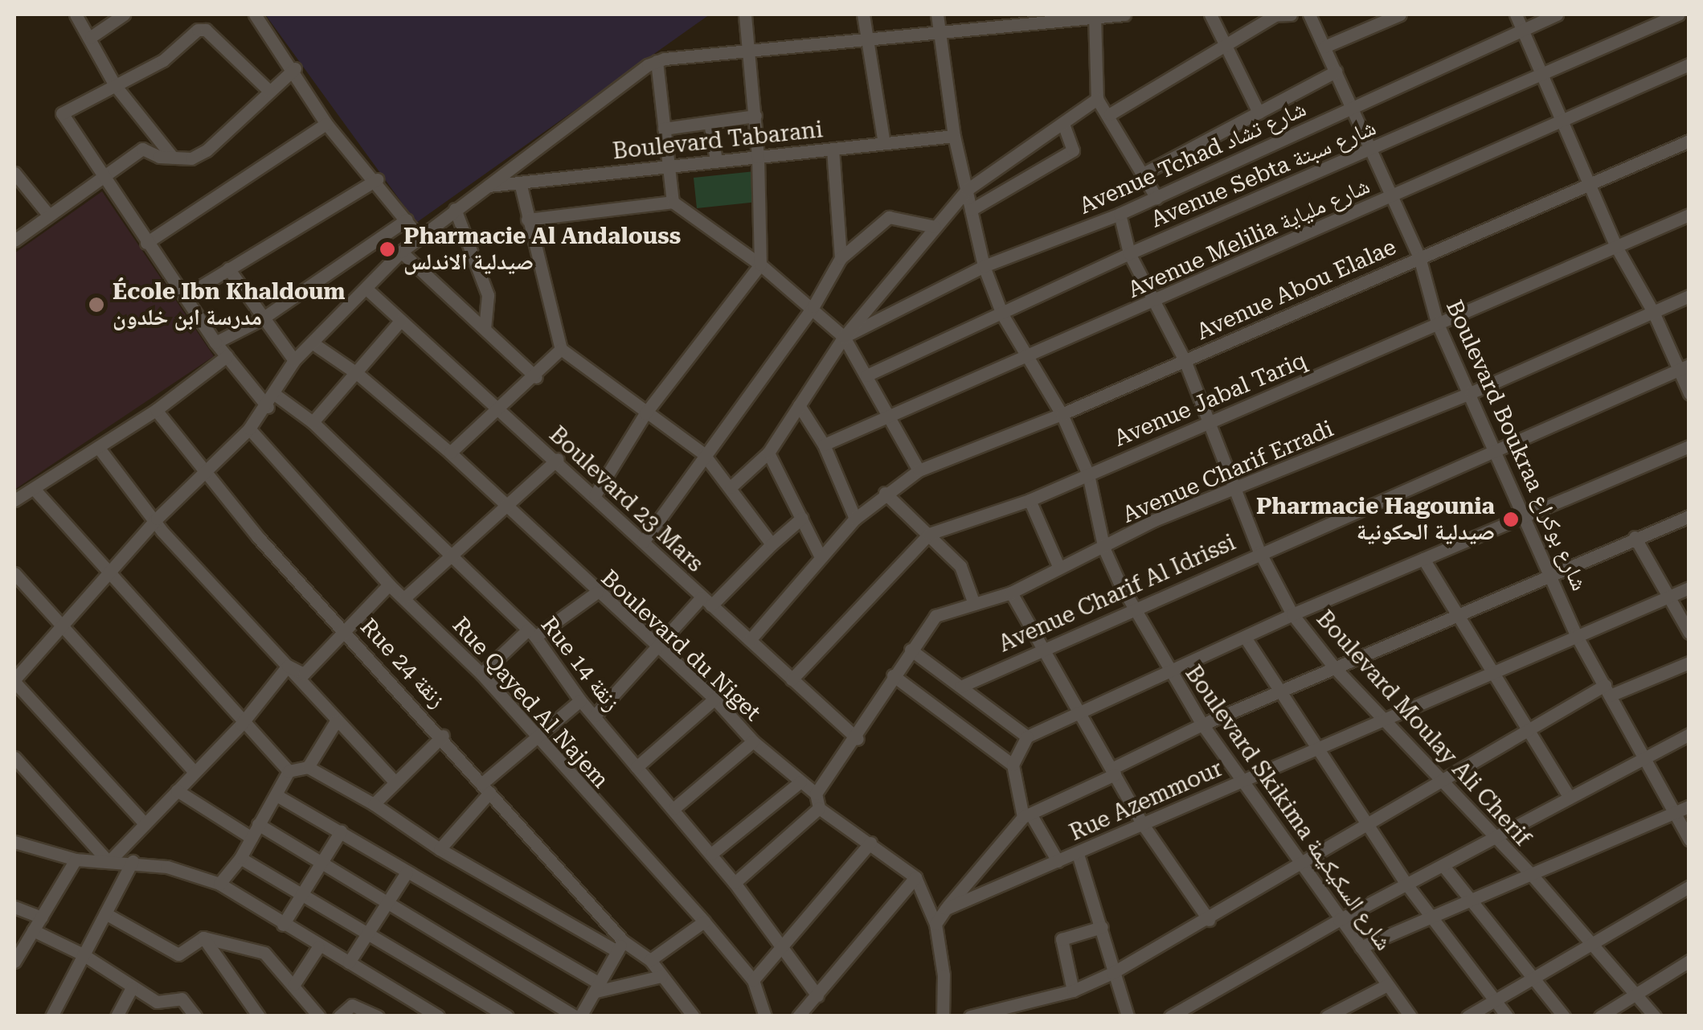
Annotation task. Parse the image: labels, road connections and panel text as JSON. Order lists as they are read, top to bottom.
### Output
{
  "streets": {
    "street": [
      "Boulevard Tabarani",
      "Avenue Tchad شارع تشاد",
      "Avenue Sebta شارع سبتة",
      "Avenue Melilia شارع ملياية",
      "Avenue Abou Elalae",
      "Avenue Jabal Tariq",
      "Boulevard Boukraa شارع بوكراع",
      "Avenue Charif Erradi",
      "Boulevard 23 Mars",
      "Avenue Charif Al Idrissi",
      "Boulevard du Niget",
      "Rue 24 زنقة",
      "Rue 14 زنقة",
      "Rue Qayed Al Najem",
      "Boulevard Moulay Ali Cherif",
      "Rue Azemmour",
      "Boulevard Skikima شارع السكيكيمة"
    ]
  },
  "crossings": [
    ["Boulevard Tabarani", "Boulevard Skikima شارع السكيكيمة"],
    ["Avenue Tchad شارع تشاد", "Boulevard Boukraa شارع بوكراع"],
    ["Avenue Tchad شارع تشاد", "Boulevard Moulay Ali Cherif"],
    ["Avenue Tchad شارع تشاد", "Boulevard Skikima شارع السكيكيمة"],
    ["Avenue Sebta شارع سبتة", "Boulevard Boukraa شارع بوكراع"],
    ["Avenue Sebta شارع سبتة", "Boulevard Moulay Ali Cherif"],
    ["Avenue Sebta شارع سبتة", "Boulevard Skikima شارع السكيكيمة"],
    ["Avenue Melilia شارع ملياية", "Boulevard Boukraa شارع بوكراع"],
    ["Avenue Melilia شارع ملياية", "Boulevard Moulay Ali Cherif"],
    ["Avenue Melilia شارع ملياية", "Boulevard Skikima شارع السكيكيمة"],
    ["Avenue Abou Elalae", "Boulevard Boukraa شارع بوكراع"],
    ["Avenue Abou Elalae", "Boulevard 23 Mars"],
    ["Avenue Abou Elalae", "Boulevard Moulay Ali Cherif"],
    ["Avenue Abou Elalae", "Boulevard Skikima شارع السكيكيمة"],
    ["Avenue Jabal Tariq", "Boulevard Boukraa شارع بوكراع"],
    ["Avenue Jabal Tariq", "Boulevard 23 Mars"],
    ["Avenue Jabal Tariq", "Boulevard Moulay Ali Cherif"],
    ["Avenue Jabal Tariq", "Boulevard Skikima شارع السكيكيمة"],
    ["Boulevard Boukraa شارع بوكراع", "Avenue Charif Erradi"],
    ["Boulevard Boukraa شارع بوكراع", "Avenue Charif Al Idrissi"],
    ["Boulevard Boukraa شارع بوكراع", "Rue Azemmour"],
    ["Avenue Charif Erradi", "Boulevard 23 Mars"],
    ["Avenue Charif Erradi", "Boulevard du Niget"],
    ["Avenue Charif Erradi", "Boulevard Moulay Ali Cherif"],
    ["Avenue Charif Erradi", "Boulevard Skikima شارع السكيكيمة"],
    ["Avenue Charif Al Idrissi", "Boulevard Moulay Ali Cherif"],
    ["Avenue Charif Al Idrissi", "Boulevard Skikima شارع السكيكيمة"],
    ["Boulevard Moulay Ali Cherif", "Rue Azemmour"],
    ["Rue Azemmour", "Boulevard Skikima شارع السكيكيمة"]
  ],
  "places": ["Pharmacie Al Andalouss صيدلية الاندلس", "École Ibn Khaldoum مدرسة ابن خلدون", "Pharmacie Hagounia صيدلية الحكونية"]
}
